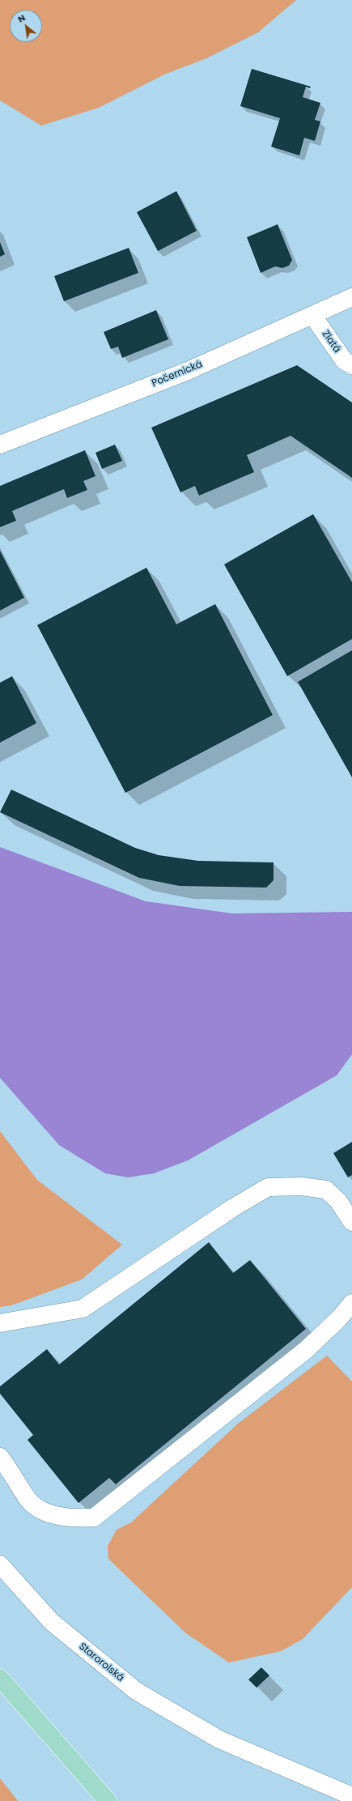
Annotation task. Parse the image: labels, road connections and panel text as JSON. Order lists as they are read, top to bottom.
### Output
{
  "streets": {
    "street": ["Zlatá", "Počernická", "Starorolská"]
  },
  "crossings": [
    ["Zlatá", "Počernická"]
  ],
  "north": "top left"
}
